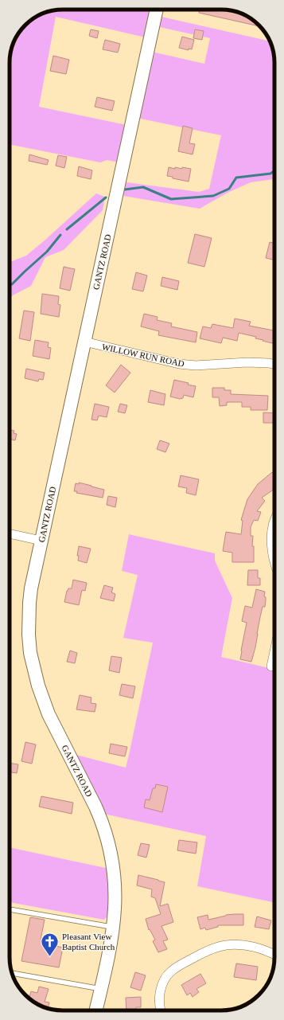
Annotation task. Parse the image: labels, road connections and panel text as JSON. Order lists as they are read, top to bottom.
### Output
{
  "streets": {
    "main road": ["GANTZ ROAD"],
    "street": ["WILLOW RUN ROAD"]
  },
  "crossings": [
    ["GANTZ ROAD", "WILLOW RUN ROAD"]
  ],
  "places": {
    "church": ["Pleasant View Baptist Church"]
  }
}
